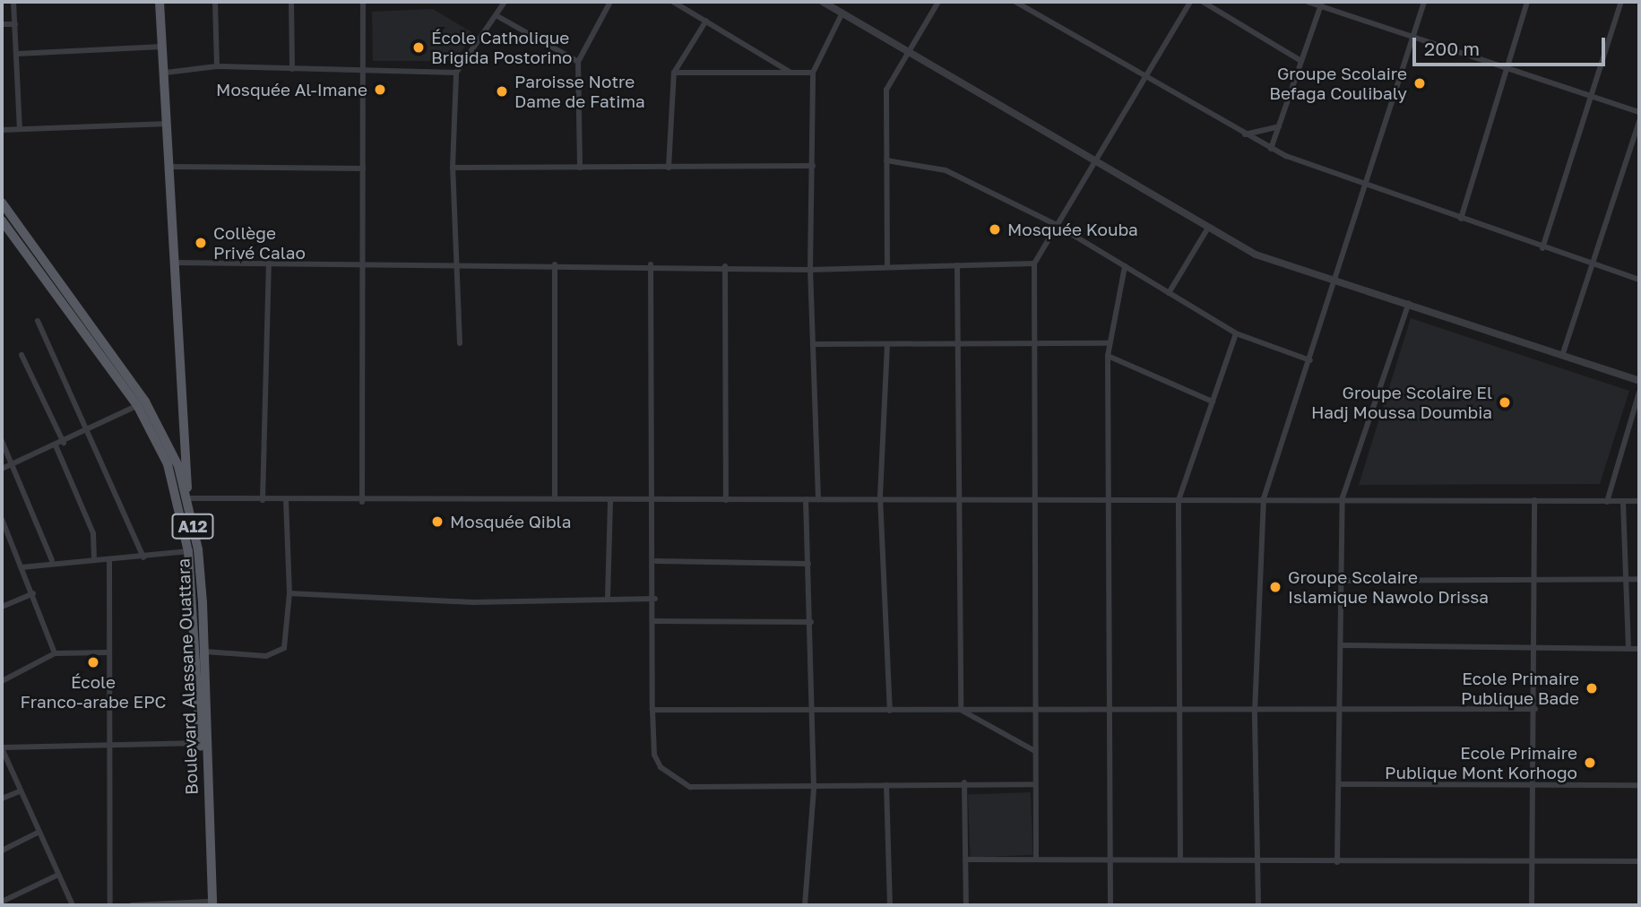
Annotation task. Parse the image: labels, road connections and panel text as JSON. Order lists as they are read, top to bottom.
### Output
{
  "streets": {
    "main road": ["A12", "Boulevard Alassane Ouattara"]
  },
  "crossings": [
    ["A12", "Boulevard Alassane Ouattara"]
  ],
  "places": [
    "École Catholique Brigida Postorino",
    "Groupe Scolaire Befaga Coulibaly",
    "Mosquée Al-Imane",
    "Paroisse Notre Dame de Fatima",
    "Mosquée Kouba",
    "Collège Privé Calao",
    "Groupe Scolaire El Hadj Moussa Doumbia",
    "Mosquée Qibla",
    "Groupe Scolaire Islamique Nawolo Drissa",
    "École Franco-arabe EPC",
    "Ecole Primaire Publique Bade",
    "Ecole Primaire Publique Mont Korhogo"
  ],
  "scale_bar": "200 m"
}
